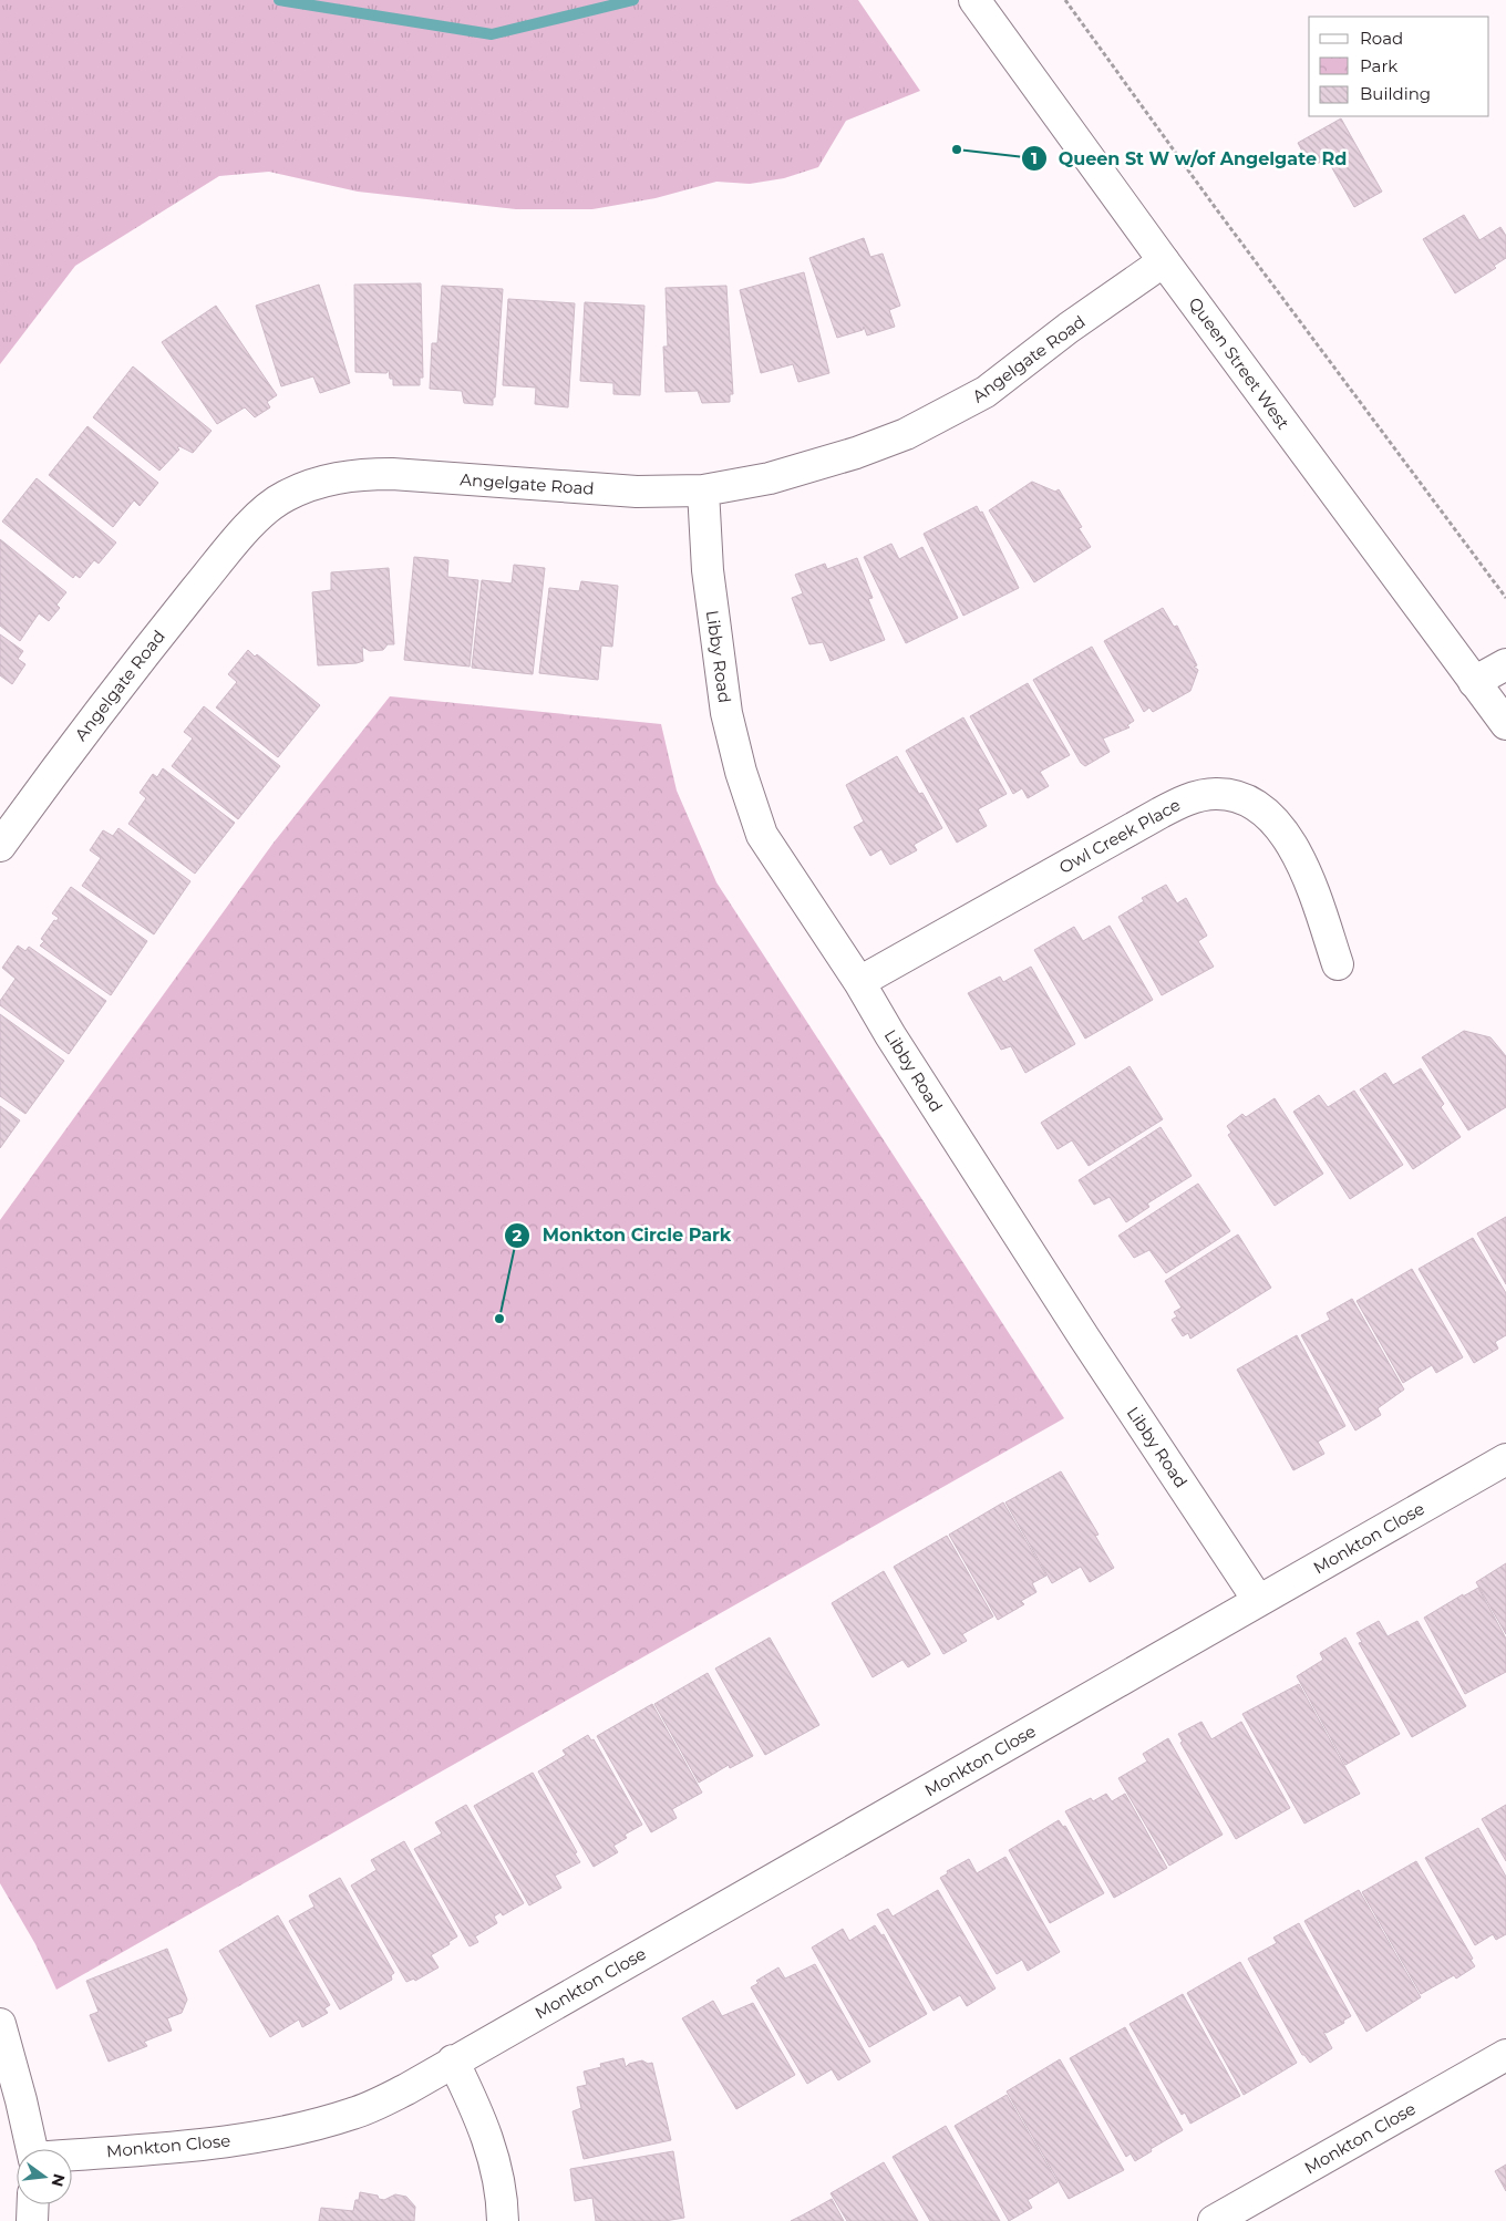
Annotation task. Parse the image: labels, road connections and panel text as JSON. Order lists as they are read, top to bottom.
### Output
{
  "streets": {
    "street": [
      "Angelgate Road",
      "Queen Street West",
      "Libby Road",
      "Owl Creek Place",
      "Monkton Close"
    ]
  },
  "crossings": [
    ["Angelgate Road", "Queen Street West"],
    ["Angelgate Road", "Libby Road"],
    ["Libby Road", "Owl Creek Place"],
    ["Libby Road", "Monkton Close"]
  ],
  "places": ["Queen St W w/of Angelgate Rd", "Monkton Circle Park"],
  "legend": ["Road", "Park", "Building"],
  "north": "right"
}
